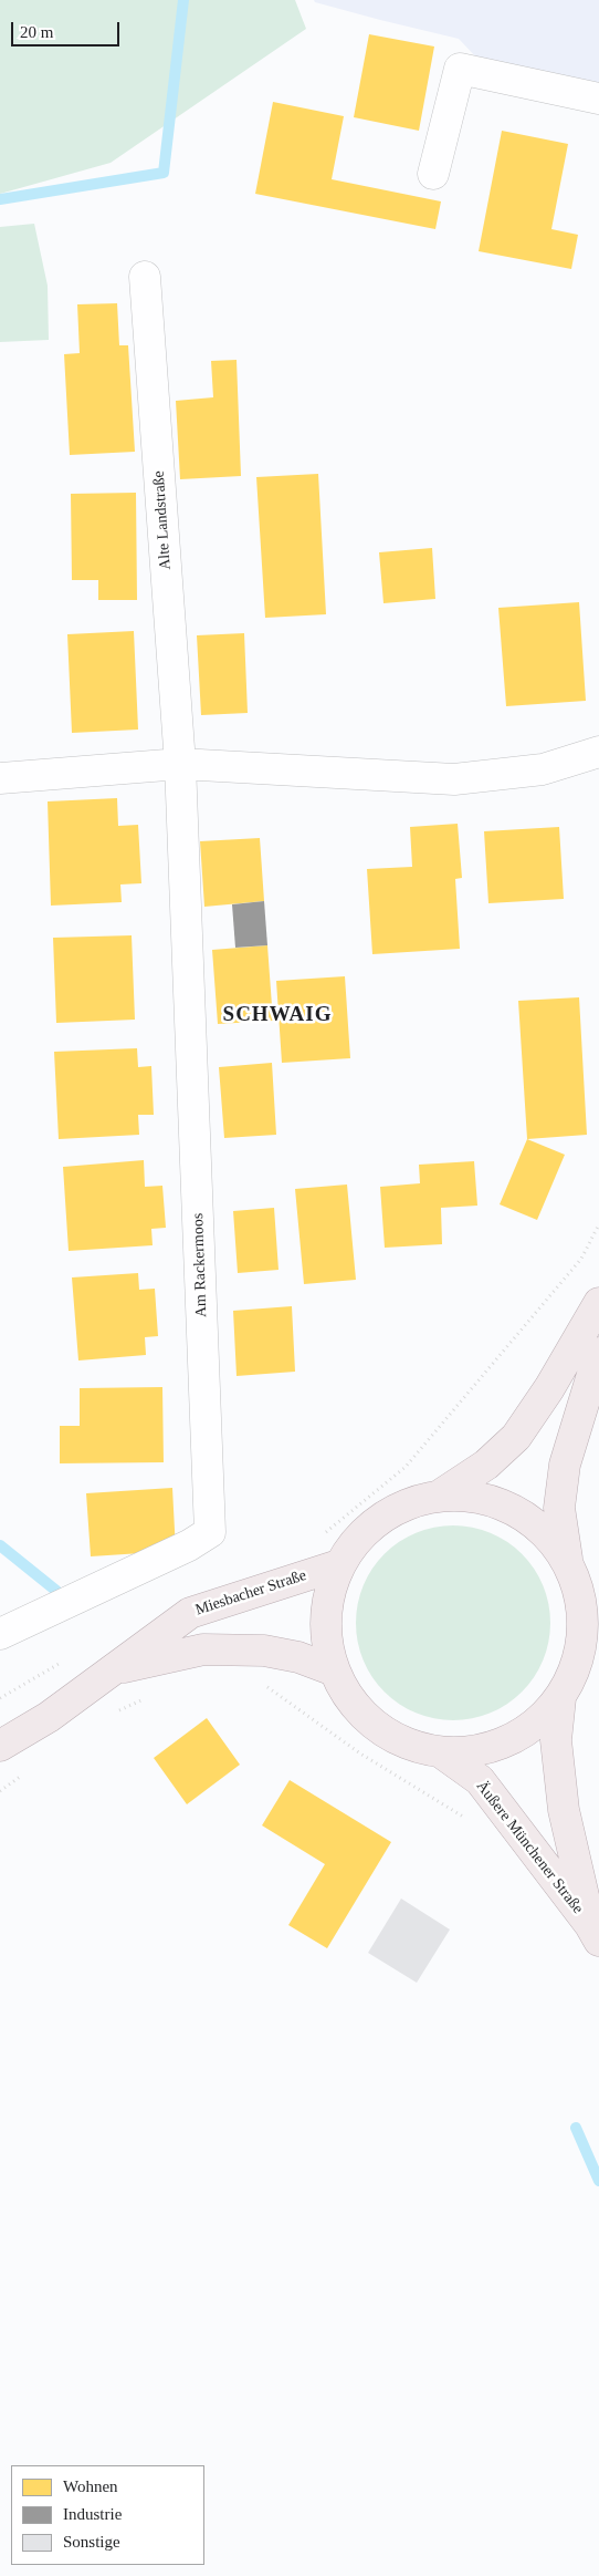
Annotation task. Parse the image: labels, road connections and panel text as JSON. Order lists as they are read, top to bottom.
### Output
{
  "streets": {
    "main road": ["Miesbacher Straße", "Äußere Münchener Straße"],
    "street": ["Alte Landstraße", "Am Rackermoos"]
  },
  "crossings": [
    ["Alte Landstraße", "Am Rackermoos"]
  ],
  "districts": ["SCHWAIG"],
  "legend": ["Wohnen", "Industrie", "Sonstige"],
  "scale_bar": "20 m"
}
